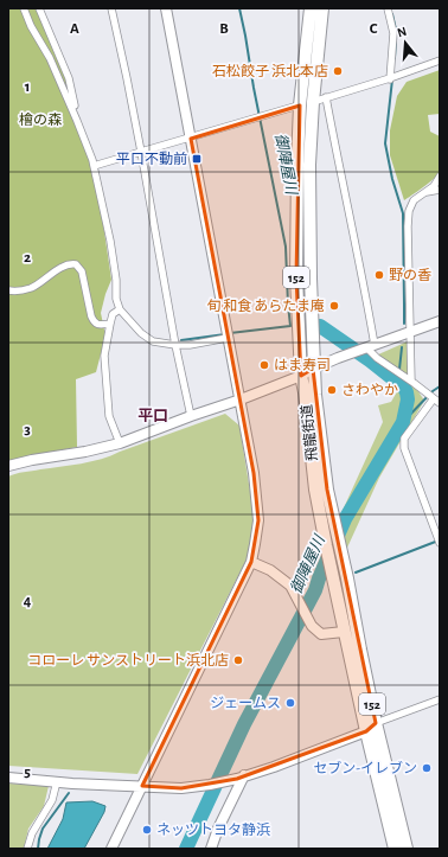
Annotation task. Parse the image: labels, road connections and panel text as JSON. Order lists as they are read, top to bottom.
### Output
{
  "streets": {
    "highway": ["152", "飛龍街道"]
  },
  "districts": ["平口"],
  "water": ["御陣屋川"],
  "parks": ["檜の森"],
  "places": {
    "other": [
      "石松餃子 浜北本店",
      "野の香",
      "旬 和食 あらたま庵",
      "はま寿司",
      "さわやか",
      "コローレ サンストリート浜北店",
      "ジェームス",
      "セブン-イレブン",
      "ネッツトヨタ静浜"
    ],
    "transit": ["平口不動前"]
  },
  "north": "top",
  "grid": {
    "columns": ["A", "B", "C"],
    "rows": [
      "1",
      "2",
      "3",
      "4",
      "5"
    ]
  }
}
